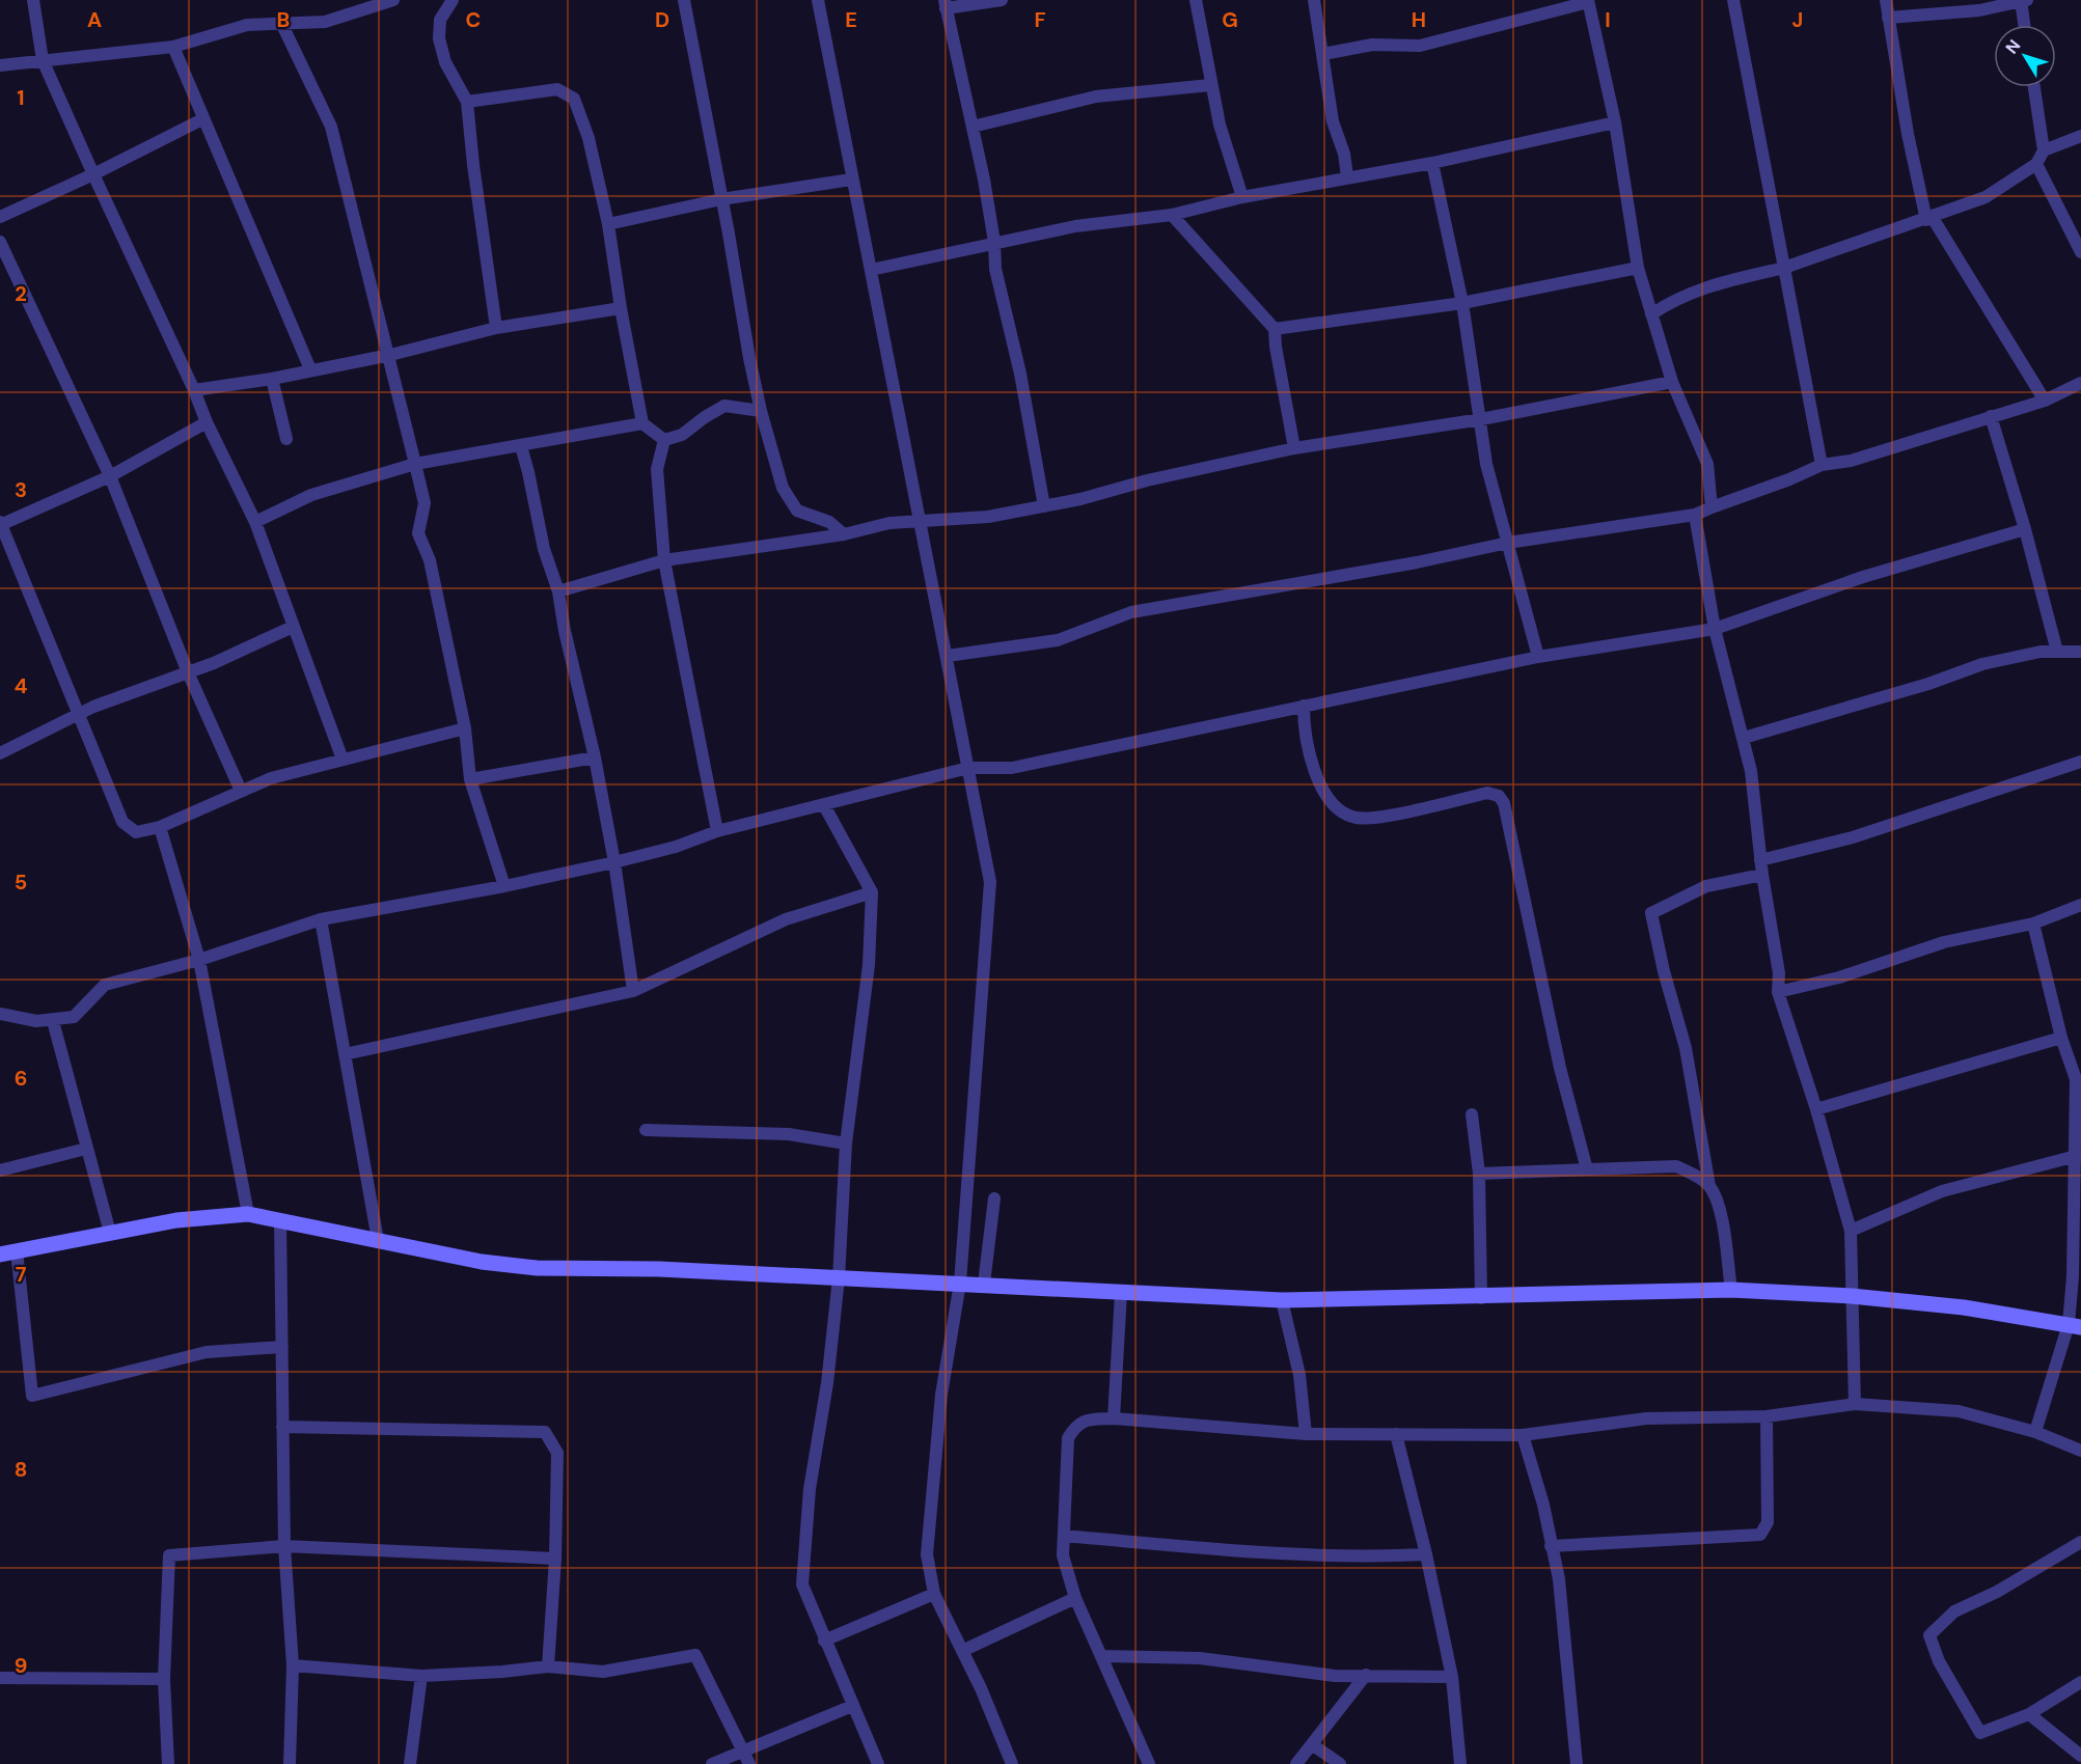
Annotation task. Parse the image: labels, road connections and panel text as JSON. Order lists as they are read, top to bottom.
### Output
{
  "north": "top left",
  "grid": {
    "columns": [
      "A",
      "B",
      "C",
      "D",
      "E",
      "F",
      "G",
      "H",
      "I",
      "J"
    ],
    "rows": [
      "1",
      "2",
      "3",
      "4",
      "5",
      "6",
      "7",
      "8",
      "9"
    ]
  }
}
